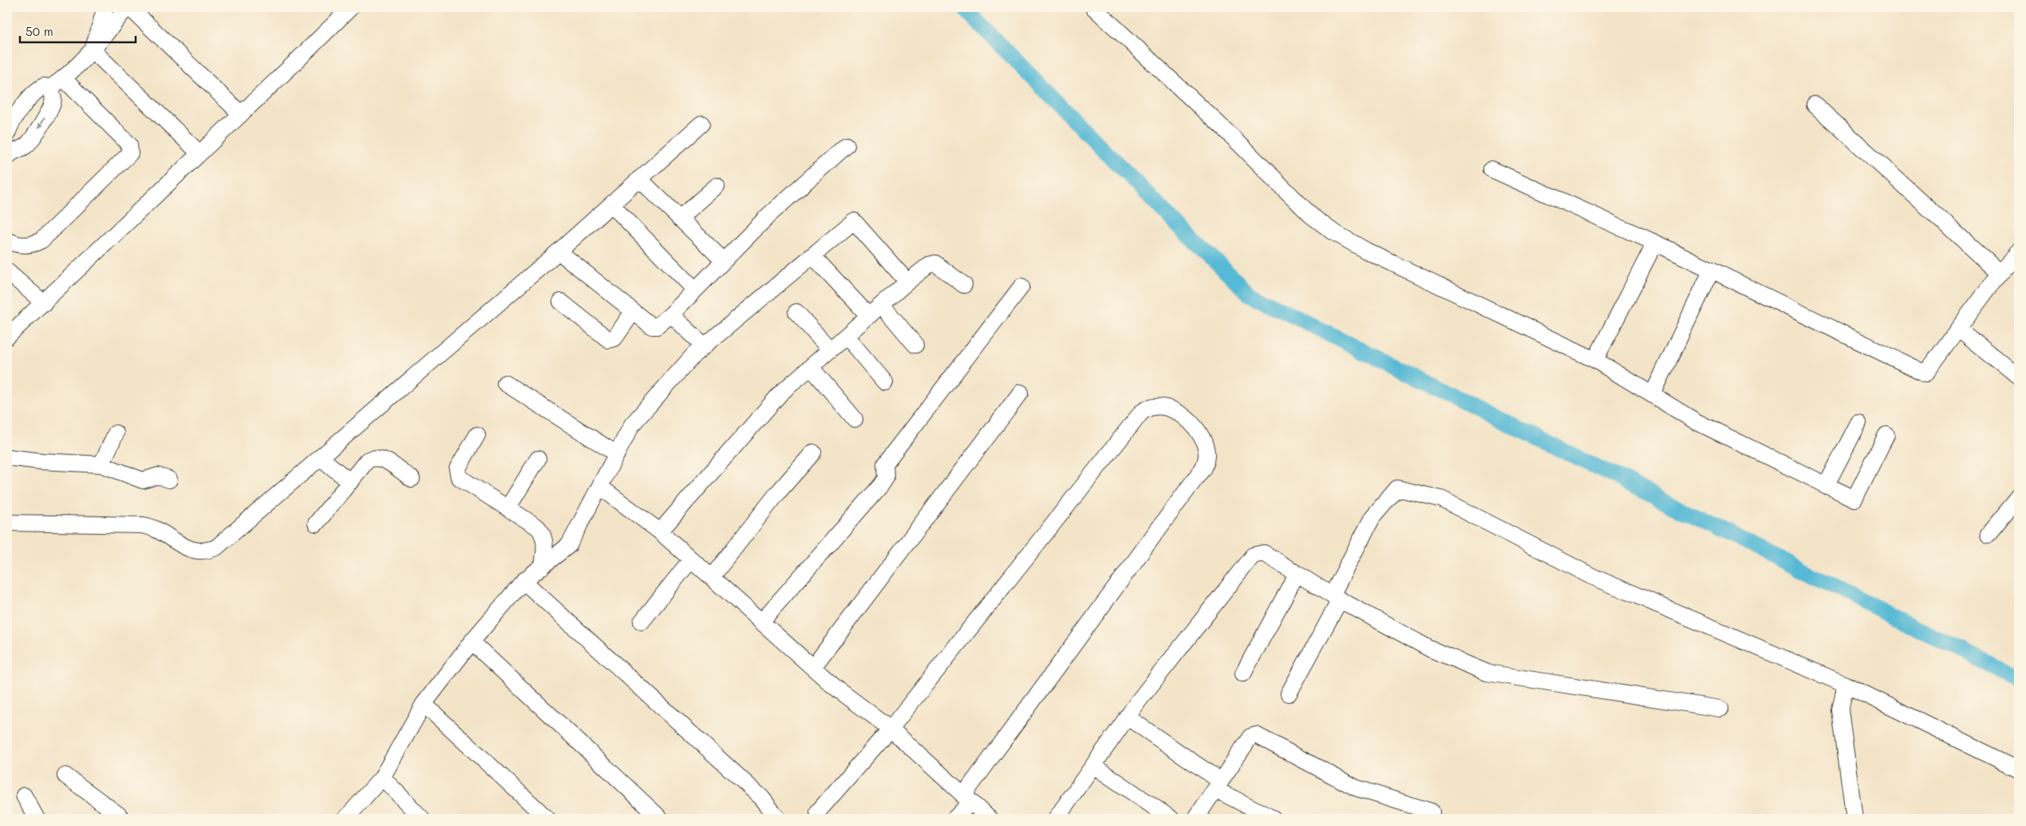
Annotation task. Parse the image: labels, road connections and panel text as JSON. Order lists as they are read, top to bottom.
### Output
{
  "scale_bar": "50 m"
}
